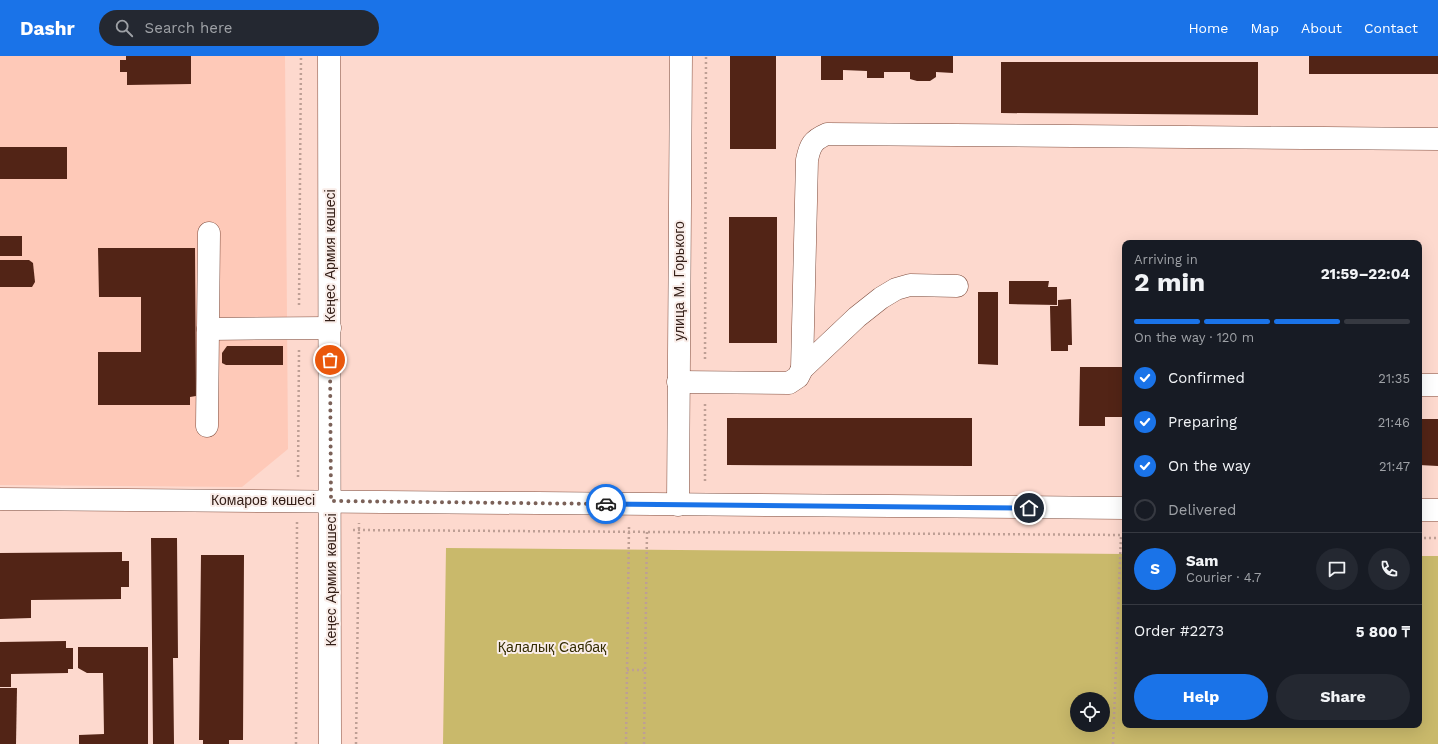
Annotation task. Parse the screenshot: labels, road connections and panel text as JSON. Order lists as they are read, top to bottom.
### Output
{
  "streets": {
    "street": ["Кеңес Армия көшесі", "улица М. Горького", "Комаров көшесі"]
  },
  "crossings": [
    ["Кеңес Армия көшесі", "Комаров көшесі"],
    ["улица М. Горького", "Комаров көшесі"]
  ],
  "parks": ["Қалалық Саябақ"],
  "page": {
    "header": "Dashr",
    "search": "Search here",
    "nav": [
      "Home",
      "Map",
      "About",
      "Contact"
    ],
    "heading": ["2 min", "Arriving in", "21:59–22:04"],
    "panel": [
      "Sam",
      "Courier · 4.7",
      "Order #2273",
      "5 800 ₸"
    ],
    "bar": "On the way · 120 m",
    "list": [
      ["Confirmed", "21:35"],
      ["Preparing", "21:46"],
      ["On the way", "21:47"],
      "Delivered"
    ],
    "round": "S",
    "buttons": ["Help", "Share"]
  }
}
